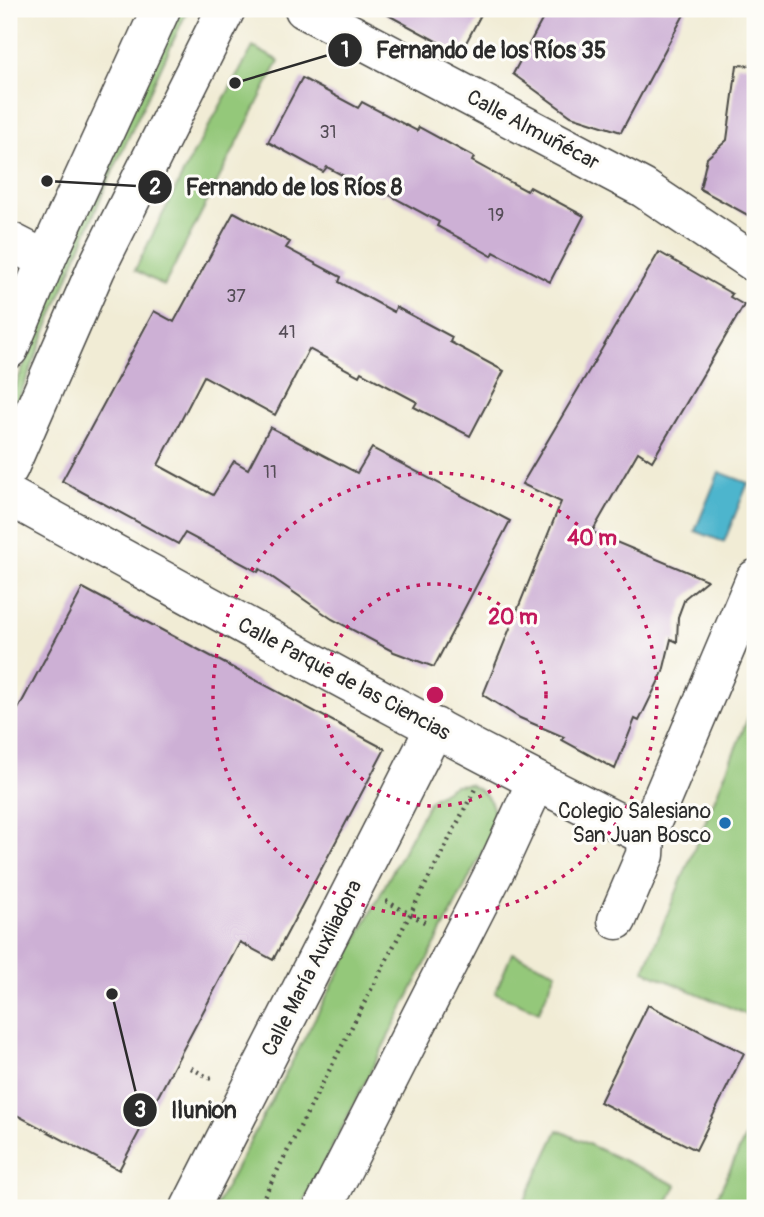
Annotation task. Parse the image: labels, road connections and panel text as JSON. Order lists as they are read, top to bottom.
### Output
{
  "streets": {
    "street": ["Calle Almuñécar", "Calle Parque de las Ciencias", "Calle María Auxiliadora"]
  },
  "crossings": [
    ["Calle Parque de las Ciencias", "Calle María Auxiliadora"]
  ],
  "places": [
    "Fernando de los Ríos 35",
    "Fernando de los Ríos 8",
    "Colegio Salesiano San Juan Bosco",
    "Ilunion"
  ],
  "house_numbers": [
    "31",
    "19",
    "37",
    "41",
    "11"
  ],
  "rings": ["40 m", "20 m"]
}
